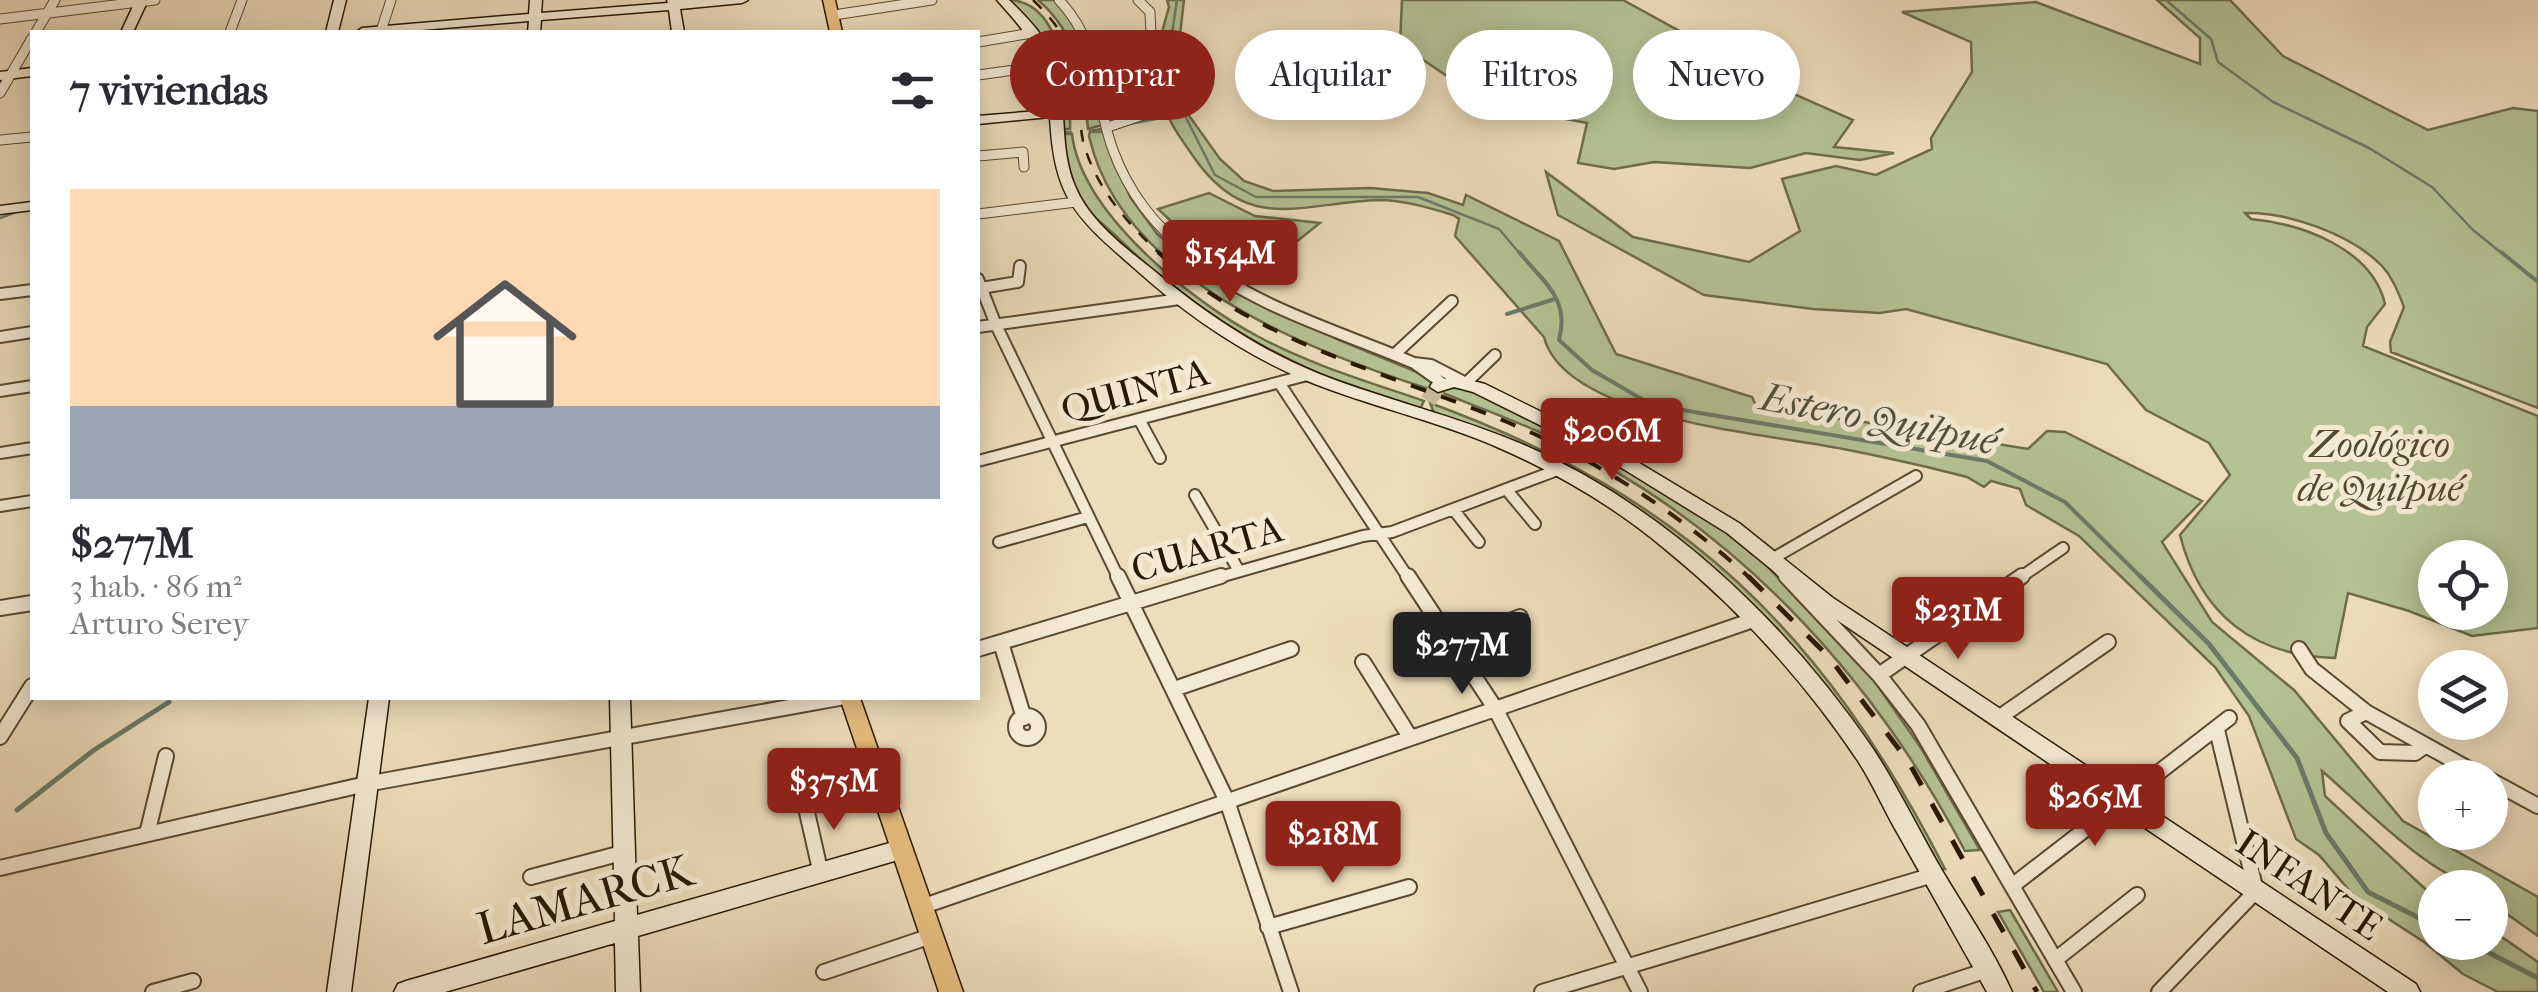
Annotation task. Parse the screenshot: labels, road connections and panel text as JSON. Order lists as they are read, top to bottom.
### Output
{
  "streets": {
    "street": [
      "QUINTA",
      "CUARTA",
      "INFANTE",
      "LAMARCK"
    ]
  },
  "water": ["Estero Quilpué"],
  "parks": ["Zoológico de Quilpué"],
  "page": {
    "chip": [
      "Comprar",
      "Alquilar",
      "Filtros",
      "Nuevo"
    ],
    "heading": "7 viviendas",
    "list": [
      {
        "name": "$277M",
        "note": "3 hab. · 86 m² · Arturo Serey"
      }
    ],
    "price": [
      "$154M",
      "$206M",
      "$231M",
      "$277M",
      "$375M",
      "$265M",
      "$218M"
    ],
    "map_buttons": ["+", "−"]
  }
}
